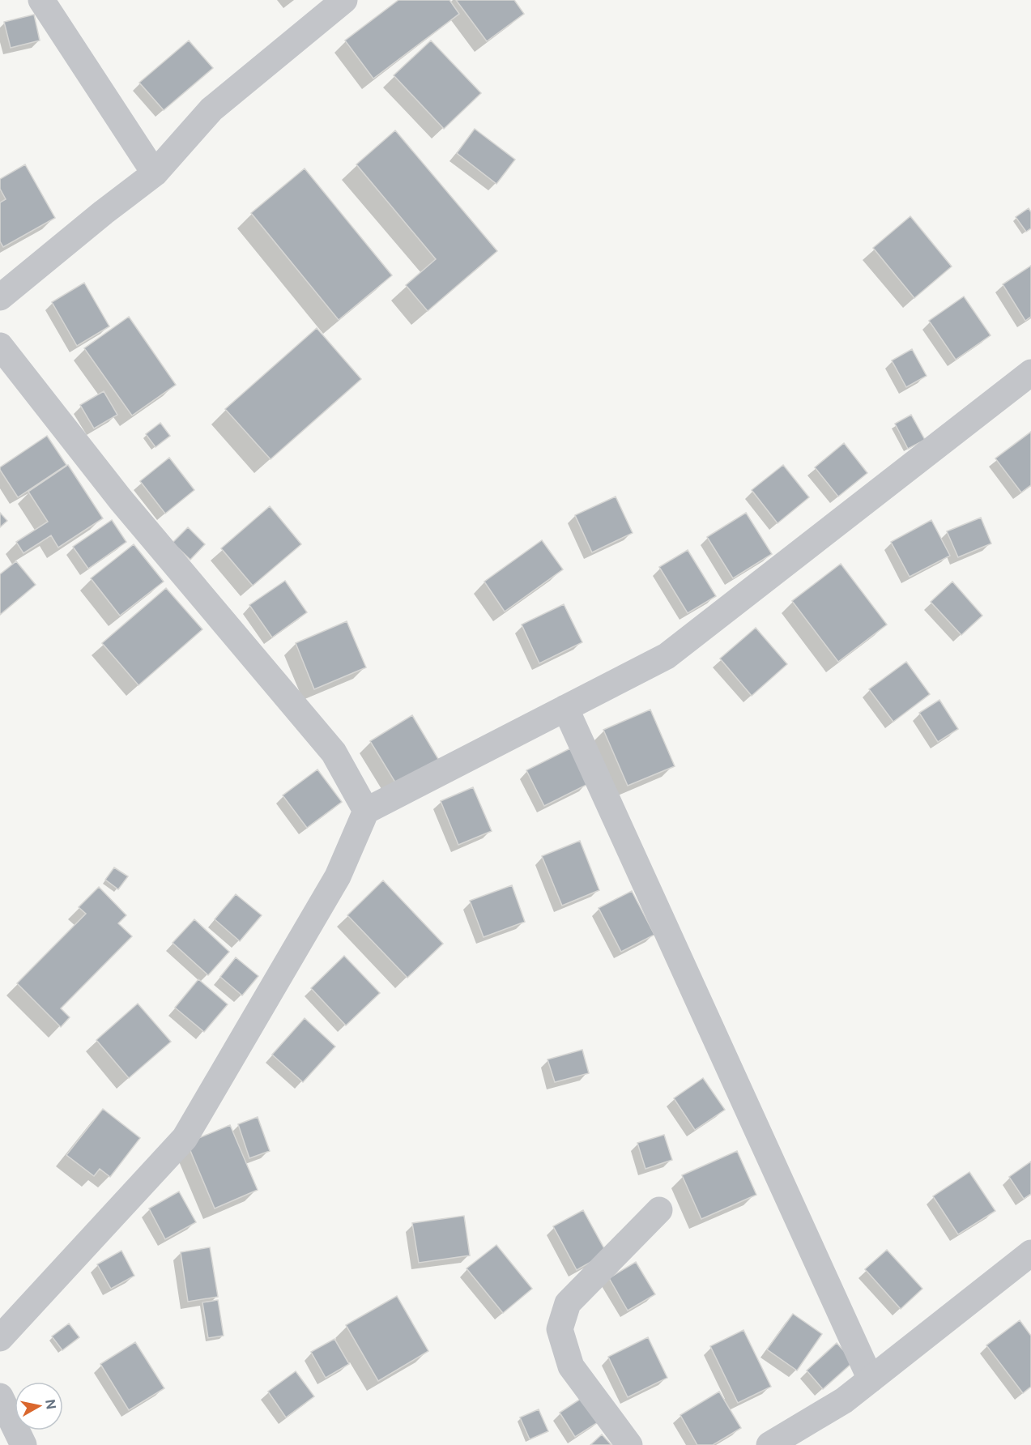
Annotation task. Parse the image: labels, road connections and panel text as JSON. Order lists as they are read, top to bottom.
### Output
{
  "north": "right"
}
